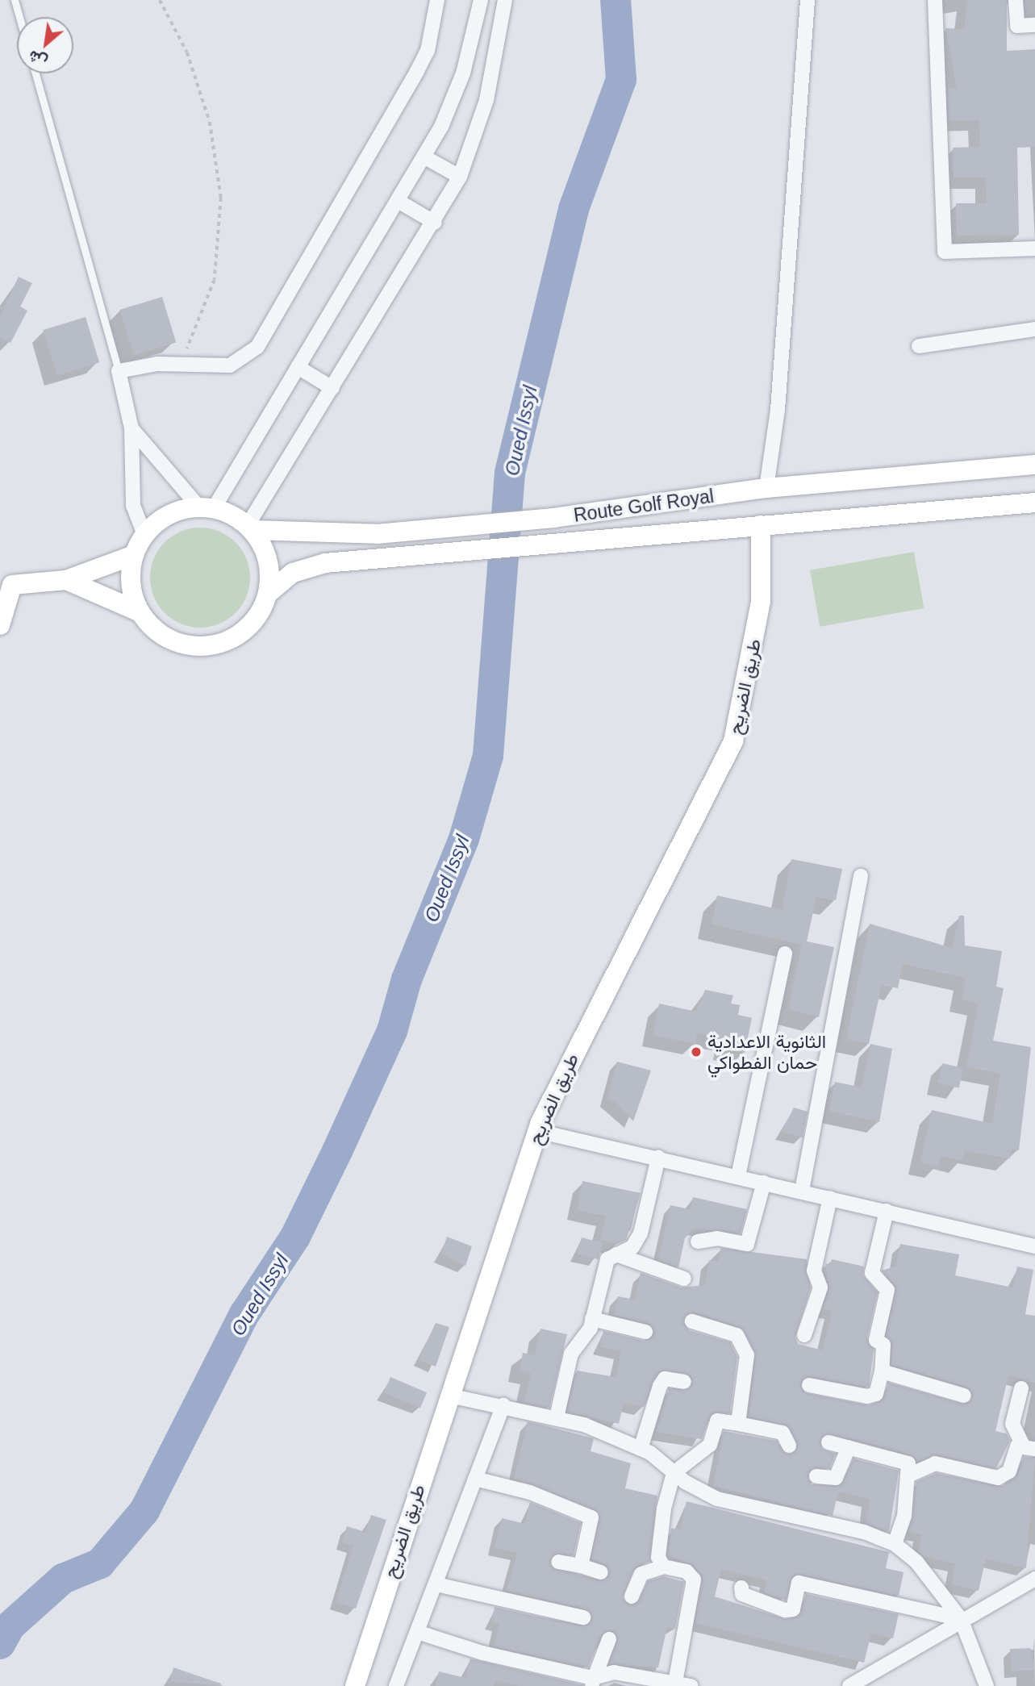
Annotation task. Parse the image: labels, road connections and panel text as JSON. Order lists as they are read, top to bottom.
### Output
{
  "streets": {
    "street": ["Route Golf Royal", "طريق الضريح"]
  },
  "crossings": [
    ["Route Golf Royal", "طريق الضريح"]
  ],
  "water": ["Oued Issyl"],
  "places": ["الثانوية الاعدادية حمان الفطواكي"],
  "north": "bottom left"
}
